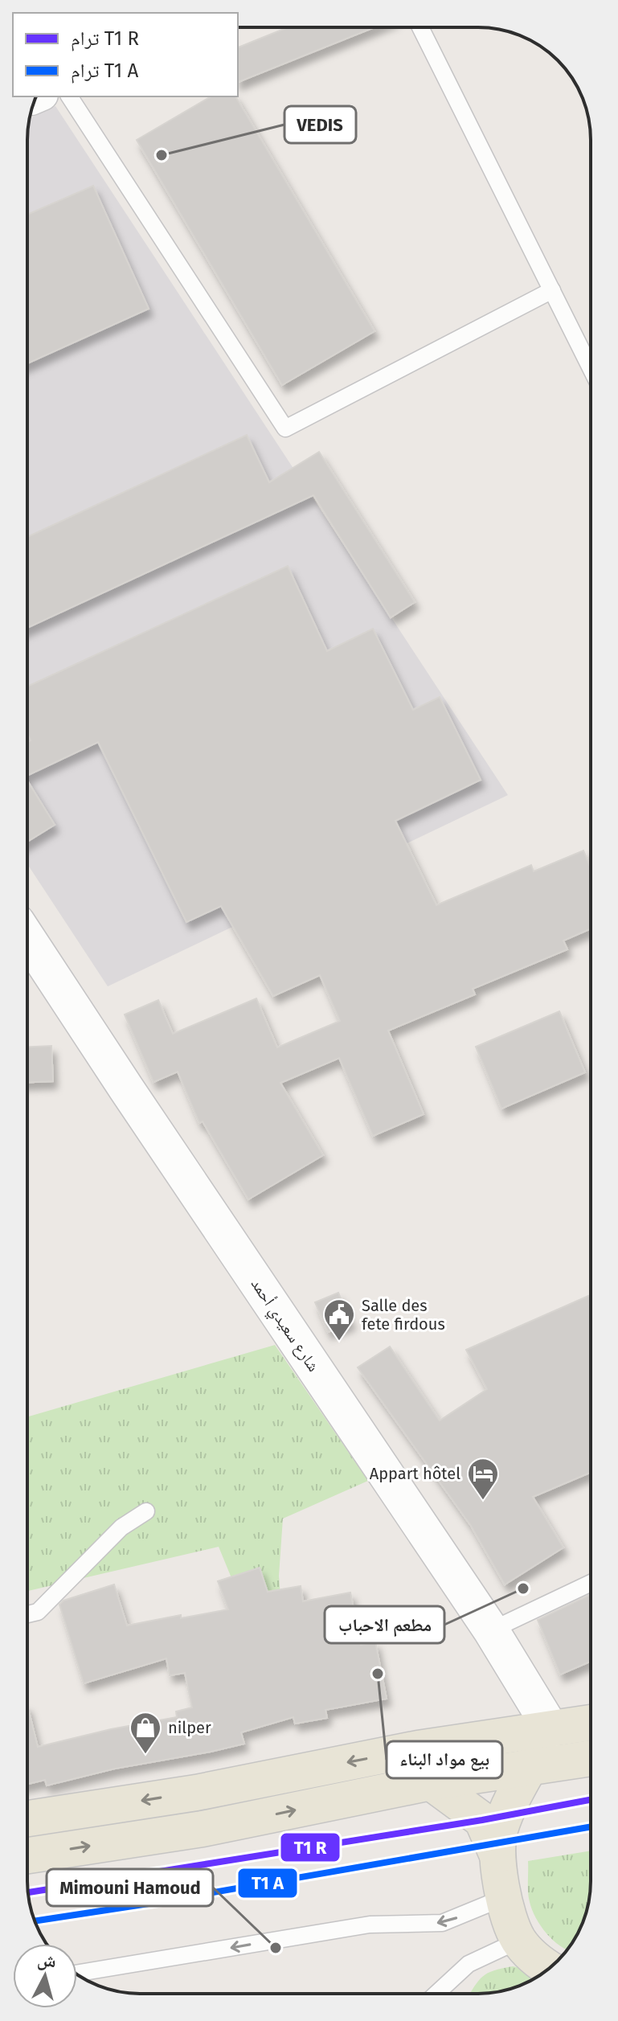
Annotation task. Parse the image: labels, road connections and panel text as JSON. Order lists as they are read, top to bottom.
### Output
{
  "streets": {
    "street": ["شارع سعيدي أحمد"]
  },
  "places": {
    "other": [
      "VEDIS",
      "مطعم الاحباب",
      "بيع مواد البناء",
      "Mimouni Hamoud"
    ],
    "public building": ["Salle des fete firdous"],
    "hotel": ["Appart hôtel"],
    "shop": ["nilper"]
  },
  "legend": ["ترام T1 R", "ترام T1 A"],
  "north": "top"
}
